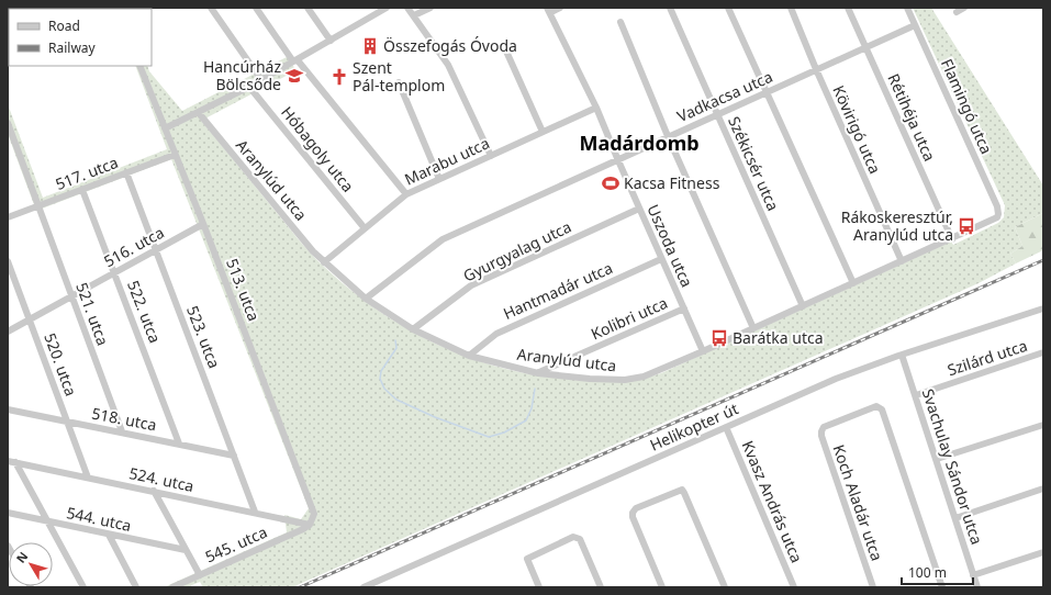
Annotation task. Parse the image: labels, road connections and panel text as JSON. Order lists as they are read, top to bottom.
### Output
{
  "streets": {
    "street": [
      "Vadkacsa utca",
      "Flamingó utca",
      "Rétihéja utca",
      "Kövirigó utca",
      "Hóbagoly utca",
      "Marabu utca",
      "Székicsér utca",
      "517. utca",
      "Aranylúd utca",
      "Uszoda utca",
      "516. utca",
      "Gyurgyalag utca",
      "513. utca",
      "Hantmadár utca",
      "522. utca",
      "521. utca",
      "Kolibri utca",
      "523. utca",
      "Szilárd utca",
      "520. utca",
      "518. utca",
      "Helikopter út",
      "Svachulay Sándor utca",
      "524. utca",
      "Kvasz András utca",
      "Koch Aladár utca",
      "544. utca",
      "545. utca"
    ]
  },
  "crossings": [
    ["Vadkacsa utca", "Flamingó utca"],
    ["Vadkacsa utca", "Rétihéja utca"],
    ["Vadkacsa utca", "Kövirigó utca"],
    ["Vadkacsa utca", "Székicsér utca"],
    ["Vadkacsa utca", "Aranylúd utca"],
    ["Vadkacsa utca", "Uszoda utca"],
    ["Flamingó utca", "Aranylúd utca"],
    ["Rétihéja utca", "Aranylúd utca"],
    ["Kövirigó utca", "Aranylúd utca"],
    ["Hóbagoly utca", "Marabu utca"],
    ["Marabu utca", "Aranylúd utca"],
    ["Marabu utca", "Uszoda utca"],
    ["Székicsér utca", "Aranylúd utca"],
    ["517. utca", "513. utca"],
    ["517. utca", "522. utca"],
    ["517. utca", "521. utca"],
    ["517. utca", "523. utca"],
    ["Aranylúd utca", "Uszoda utca"],
    ["Aranylúd utca", "Gyurgyalag utca"],
    ["Aranylúd utca", "Hantmadár utca"],
    ["Aranylúd utca", "Kolibri utca"],
    ["Uszoda utca", "Gyurgyalag utca"],
    ["Uszoda utca", "Hantmadár utca"],
    ["Uszoda utca", "Kolibri utca"],
    ["516. utca", "513. utca"],
    ["516. utca", "522. utca"],
    ["516. utca", "521. utca"],
    ["516. utca", "523. utca"],
    ["516. utca", "520. utca"],
    ["513. utca", "524. utca"],
    ["513. utca", "545. utca"],
    ["522. utca", "518. utca"],
    ["521. utca", "518. utca"],
    ["523. utca", "518. utca"],
    ["523. utca", "524. utca"],
    ["Szilárd utca", "Svachulay Sándor utca"],
    ["520. utca", "518. utca"],
    ["520. utca", "524. utca"],
    ["Helikopter út", "Svachulay Sándor utca"],
    ["Helikopter út", "Kvasz András utca"],
    ["524. utca", "545. utca"]
  ],
  "districts": ["Madárdomb"],
  "places": {
    "building": ["Összefogás Óvoda"],
    "school or university": ["Hancúrház Bölcsőde"],
    "church": ["Szent Pál-templom"],
    "sports": ["Kacsa Fitness"],
    "bus stop": ["Rákoskeresztúr, Aranylúd utca", "Barátka utca"]
  },
  "legend": ["Road", "Railway"],
  "scale_bar": "100 m",
  "north": "top left"
}
